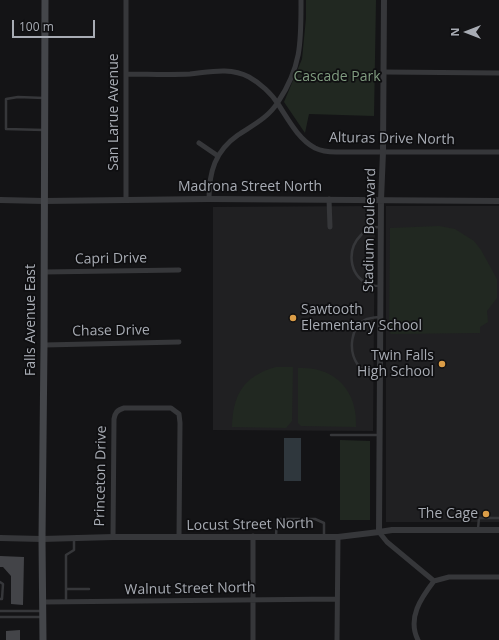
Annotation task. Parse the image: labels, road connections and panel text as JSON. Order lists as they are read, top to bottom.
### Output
{
  "streets": {
    "main road": ["Falls Avenue East"],
    "street": [
      "San Larue Avenue",
      "Alturas Drive North",
      "Madrona Street North",
      "Stadium Boulevard",
      "Capri Drive",
      "Chase Drive",
      "Princeton Drive",
      "Locust Street North",
      "Walnut Street North"
    ]
  },
  "crossings": [
    ["San Larue Avenue", "Alturas Drive North"],
    ["San Larue Avenue", "Madrona Street North"],
    ["Alturas Drive North", "Stadium Boulevard"],
    ["Madrona Street North", "Stadium Boulevard"],
    ["Madrona Street North", "Falls Avenue East"],
    ["Stadium Boulevard", "Locust Street North"],
    ["Capri Drive", "Falls Avenue East"],
    ["Falls Avenue East", "Chase Drive"],
    ["Falls Avenue East", "Locust Street North"],
    ["Falls Avenue East", "Walnut Street North"],
    ["Princeton Drive", "Locust Street North"]
  ],
  "parks": ["Cascade Park"],
  "places": ["Sawtooth Elementary School", "Twin Falls High School", "The Cage"],
  "scale_bar": "100 m",
  "north": "left"
}
